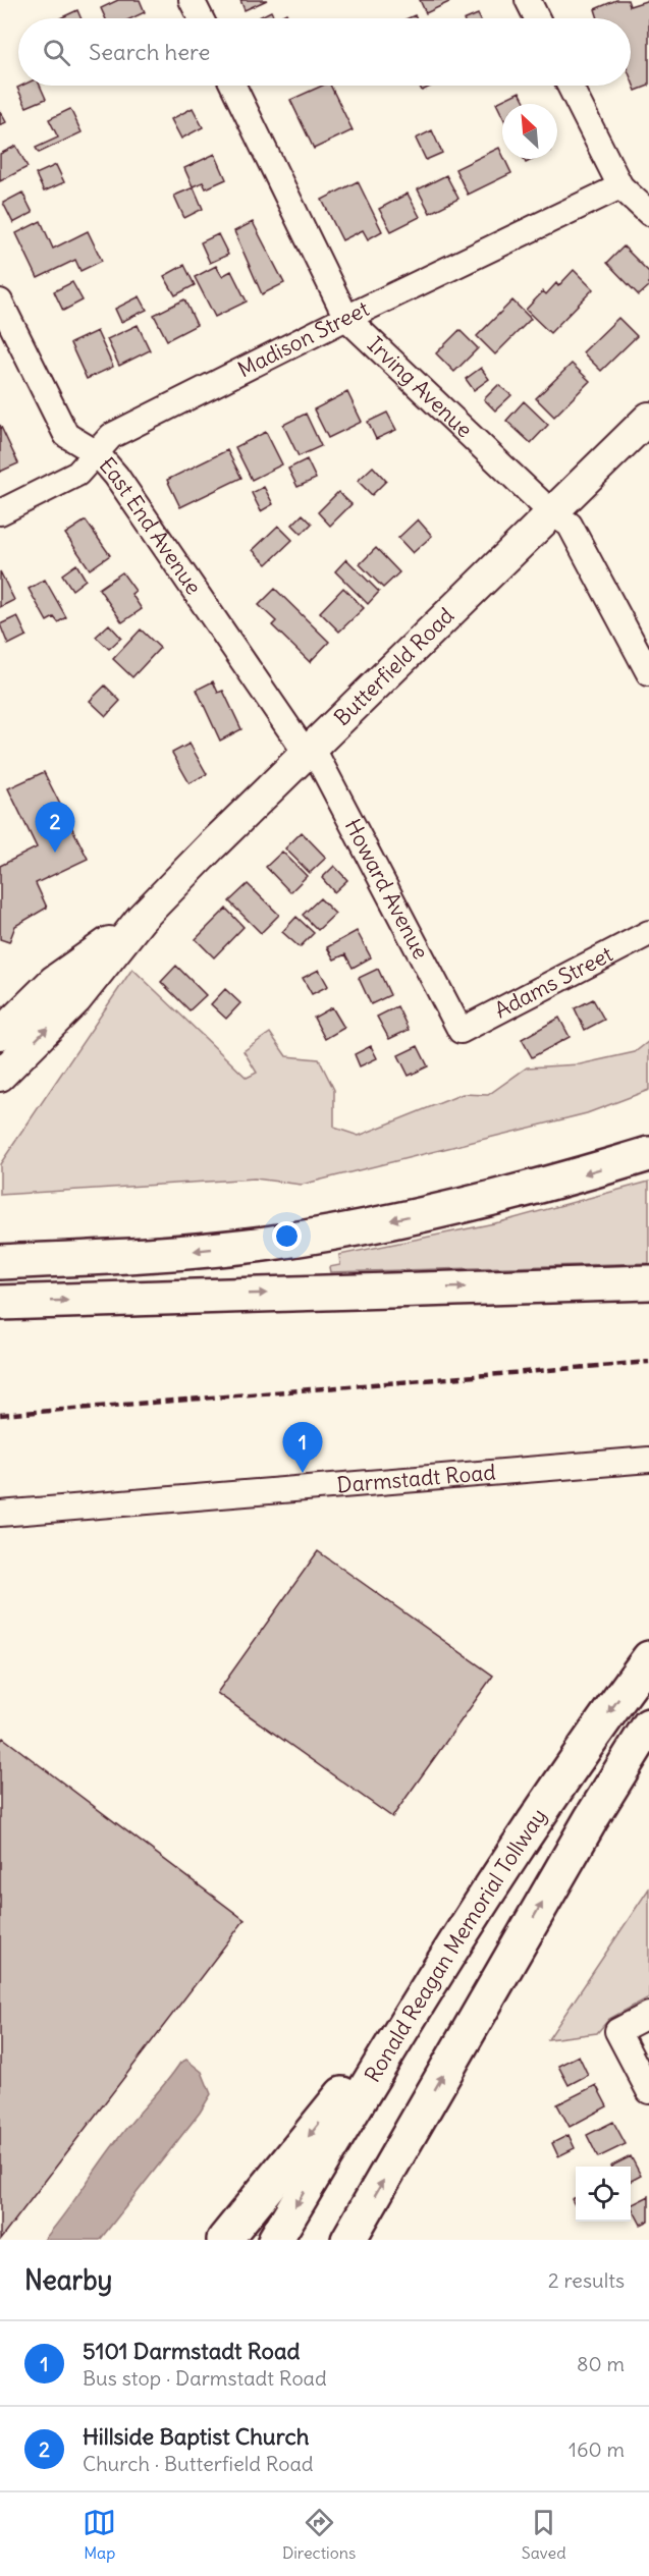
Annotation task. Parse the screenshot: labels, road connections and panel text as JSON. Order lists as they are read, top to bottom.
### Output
{
  "streets": {
    "highway": ["Ronald Reagan Memorial Tollway"],
    "main road": ["Butterfield Road"],
    "street": [
      "Madison Street",
      "Irving Avenue",
      "East End Avenue",
      "Howard Avenue",
      "Adams Street",
      "Darmstadt Road"
    ]
  },
  "crossings": [
    ["Madison Street", "Irving Avenue"],
    ["Madison Street", "East End Avenue"],
    ["Irving Avenue", "Butterfield Road"],
    ["East End Avenue", "Butterfield Road"],
    ["East End Avenue", "Howard Avenue"],
    ["Butterfield Road", "Howard Avenue"],
    ["Howard Avenue", "Adams Street"]
  ],
  "north": "top left",
  "page": {
    "search": "Search here",
    "pins": ["2", "1"],
    "heading": ["Nearby", "2 results"],
    "list": [
      {
        "mark": "1",
        "name": "5101 Darmstadt Road",
        "note": "Bus stop · Darmstadt Road",
        "value": "80 m"
      },
      {
        "mark": "2",
        "name": "Hillside Baptist Church",
        "note": "Church · Butterfield Road",
        "value": "160 m"
      }
    ],
    "nav": ["Map", "Directions", "Saved"]
  }
}
